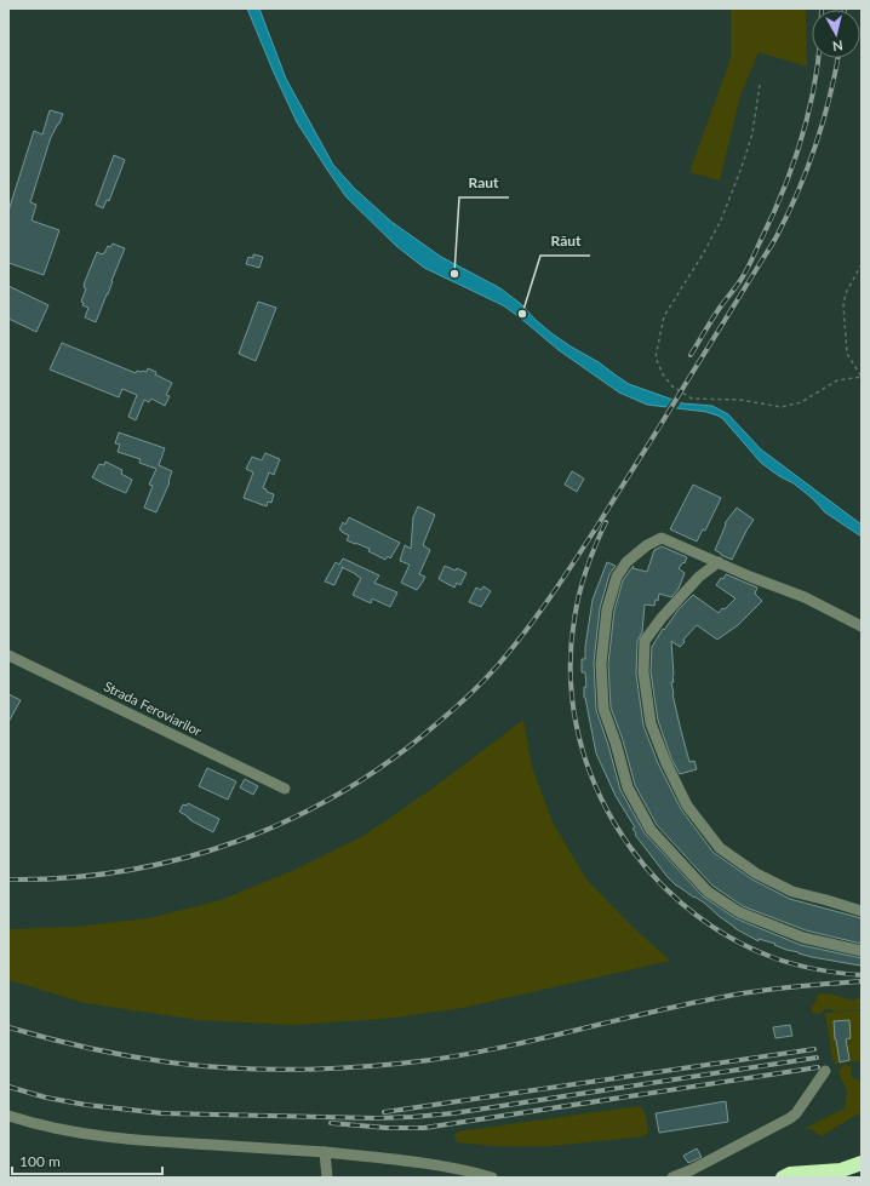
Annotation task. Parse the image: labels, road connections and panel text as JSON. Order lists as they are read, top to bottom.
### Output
{
  "streets": {
    "street": ["Strada Feroviarilor"]
  },
  "places": ["Raut", "Răut"],
  "scale_bar": "100 m",
  "north": "bottom"
}
